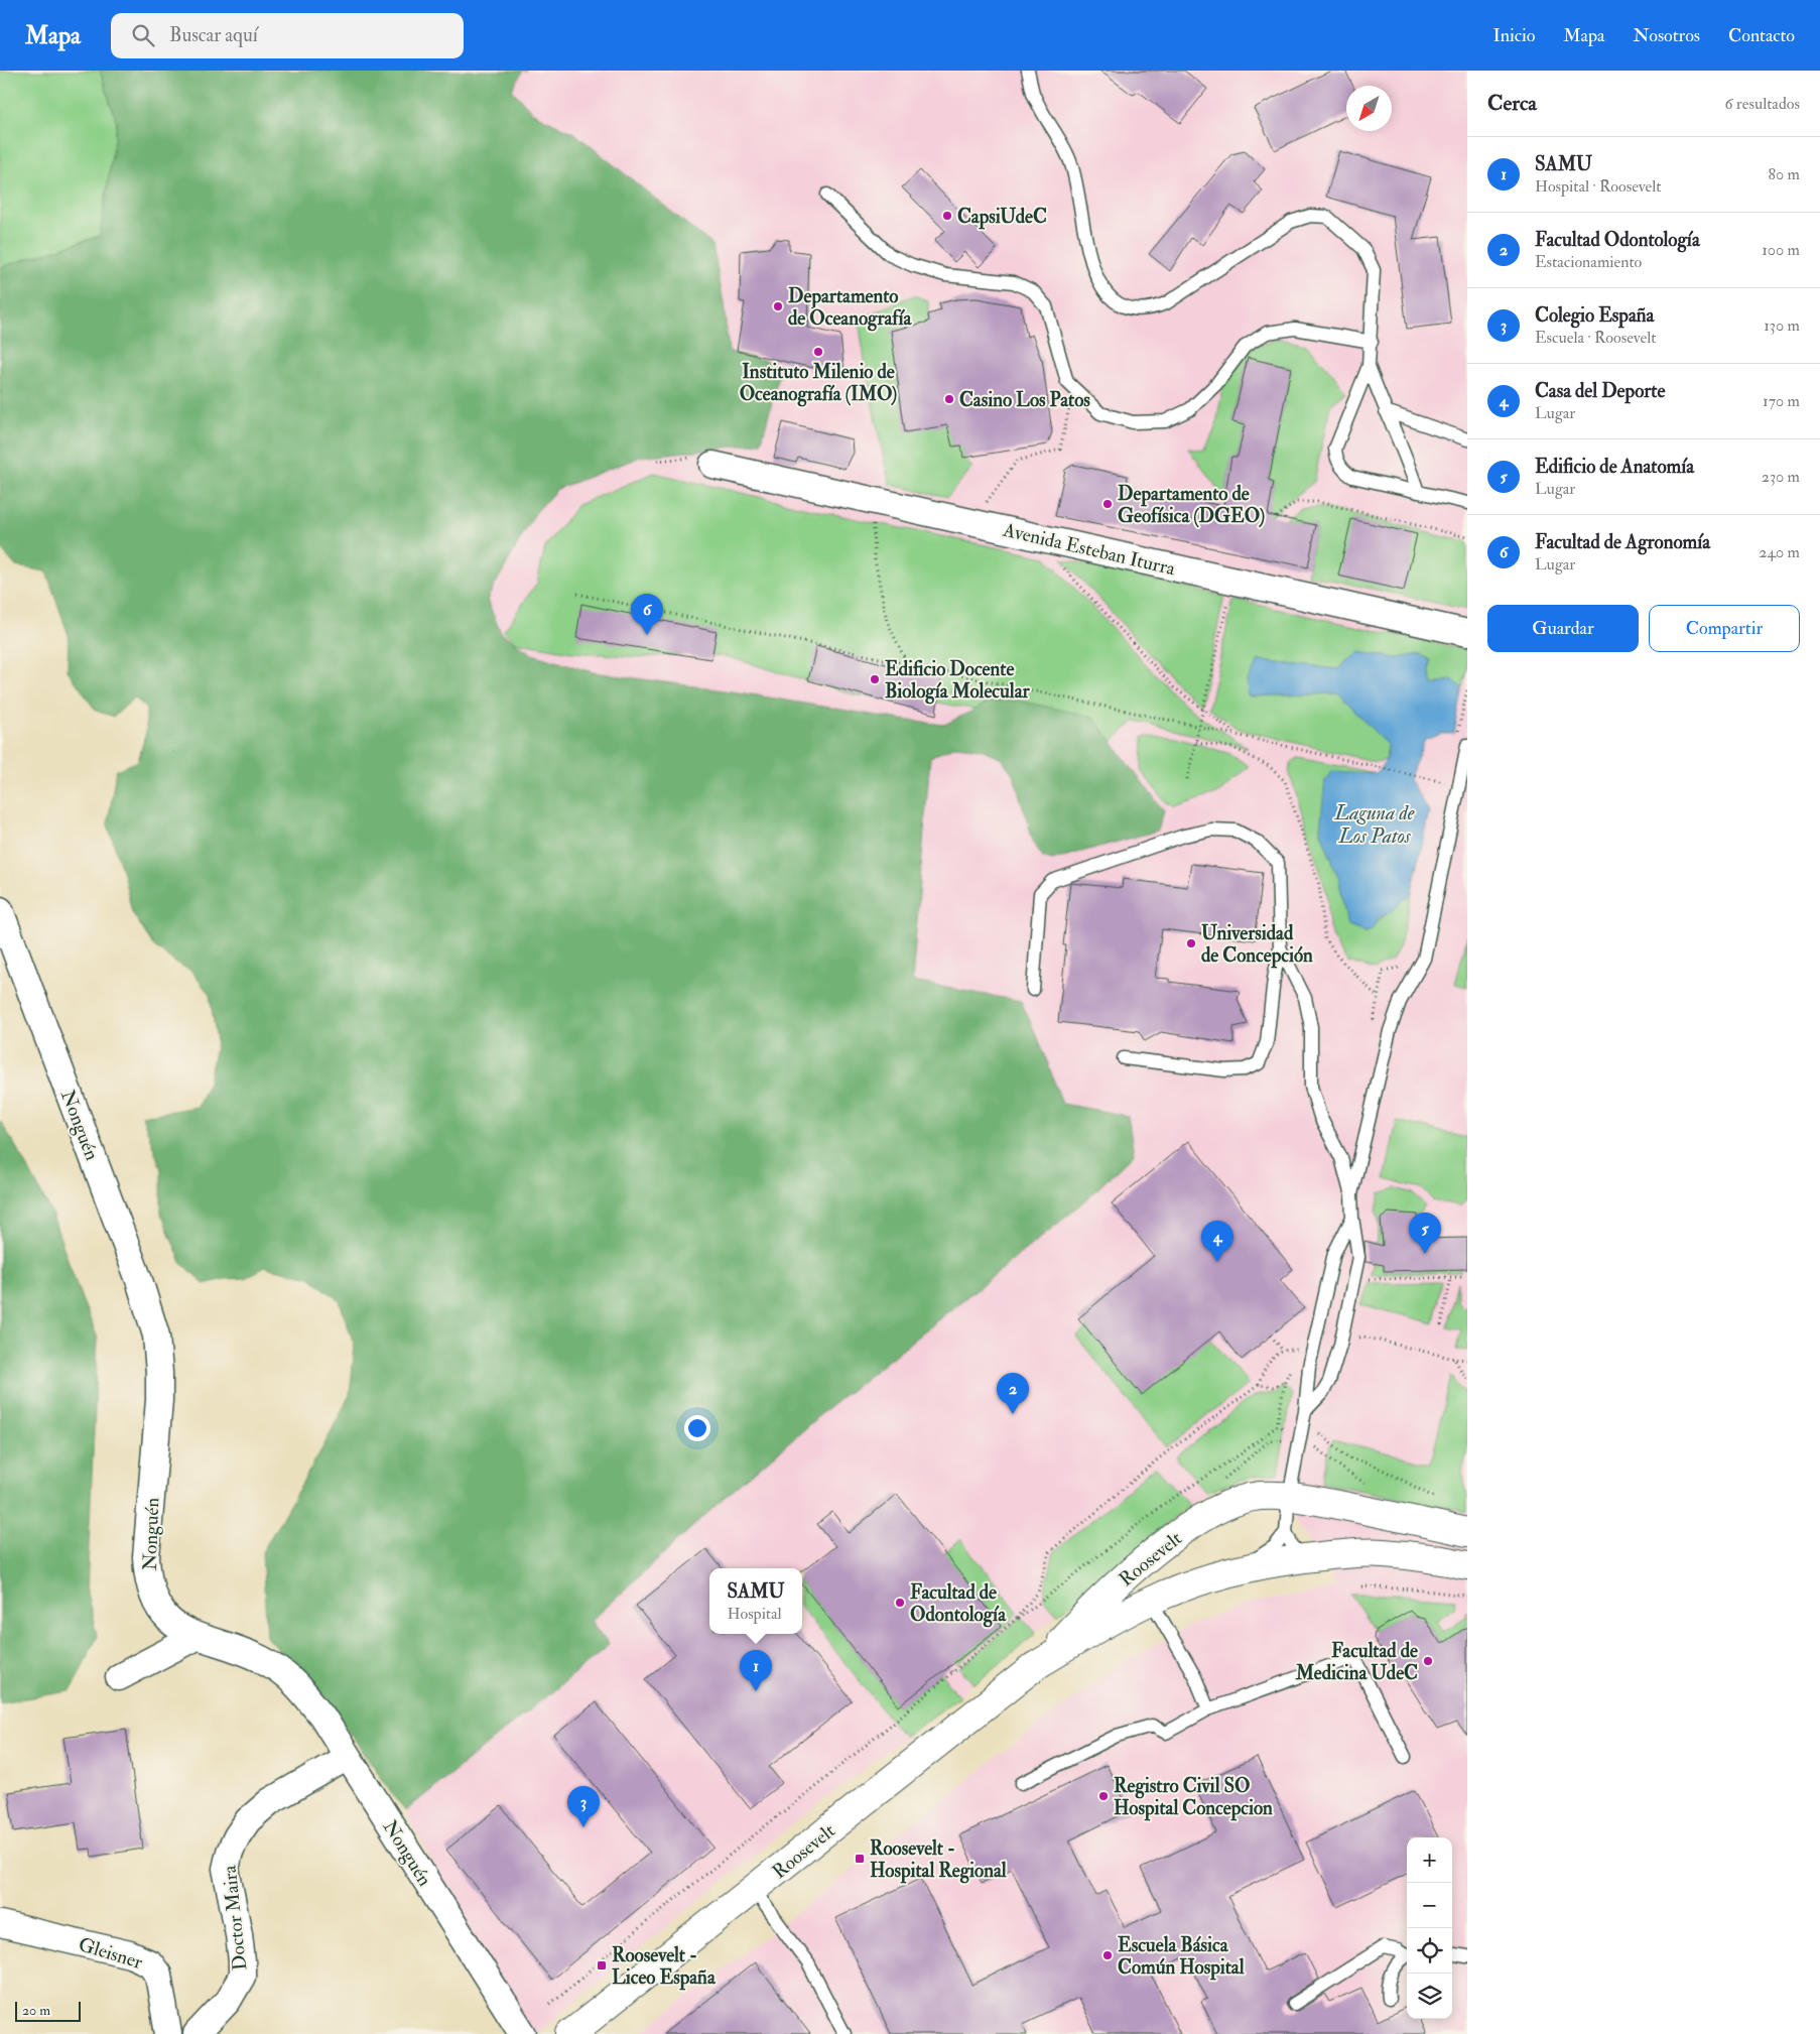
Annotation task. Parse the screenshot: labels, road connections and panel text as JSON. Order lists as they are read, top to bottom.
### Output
{
  "streets": {
    "main road": ["Roosevelt"],
    "street": [
      "Avenida Esteban Iturra",
      "Nonguén",
      "Doctor Maira",
      "Gleisner"
    ]
  },
  "crossings": [
    ["Nonguén", "Doctor Maira"]
  ],
  "water": ["Laguna de Los Patos"],
  "places": {
    "other": [
      "CapsiUdeC",
      "Departamento de Oceanografía",
      "Instituto Milenio de Oceanografía (IMO)",
      "Casino Los Patos",
      "Departamento de Geofísica (DGEO)",
      "Edificio Docente Biología Molecular",
      "Universidad de Concepción",
      "Facultad de Odontología",
      "Facultad de Medicina UdeC",
      "Registro Civil SO Hospital Concepcion",
      "Escuela Básica Común Hospital"
    ],
    "transit": ["Roosevelt - Hospital Regional", "Roosevelt - Liceo España"]
  },
  "scale_bar": "20 m",
  "north": "bottom left",
  "page": {
    "header": "Mapa",
    "search": "Buscar aquí",
    "nav": [
      "Inicio",
      "Mapa",
      "Nosotros",
      "Contacto"
    ],
    "heading": ["Cerca", "6 resultados"],
    "list": [
      {
        "mark": "1",
        "name": "SAMU",
        "note": "Hospital · Roosevelt",
        "value": "80 m"
      },
      {
        "mark": "2",
        "name": "Facultad Odontología",
        "note": "Estacionamiento",
        "value": "100 m"
      },
      {
        "mark": "3",
        "name": "Colegio España",
        "note": "Escuela · Roosevelt",
        "value": "130 m"
      },
      {
        "mark": "4",
        "name": "Casa del Deporte",
        "note": "Lugar",
        "value": "170 m"
      },
      {
        "mark": "5",
        "name": "Edificio de Anatomía",
        "note": "Lugar",
        "value": "230 m"
      },
      {
        "mark": "6",
        "name": "Facultad de Agronomía",
        "note": "Lugar",
        "value": "240 m"
      }
    ],
    "buttons": ["Guardar", "Compartir"],
    "pins": [
      "6",
      "5",
      "4",
      "2",
      "1",
      "3"
    ],
    "popup": ["SAMU", "Hospital"],
    "map_buttons": ["+", "−"],
    "scale": "20 m"
  }
}
